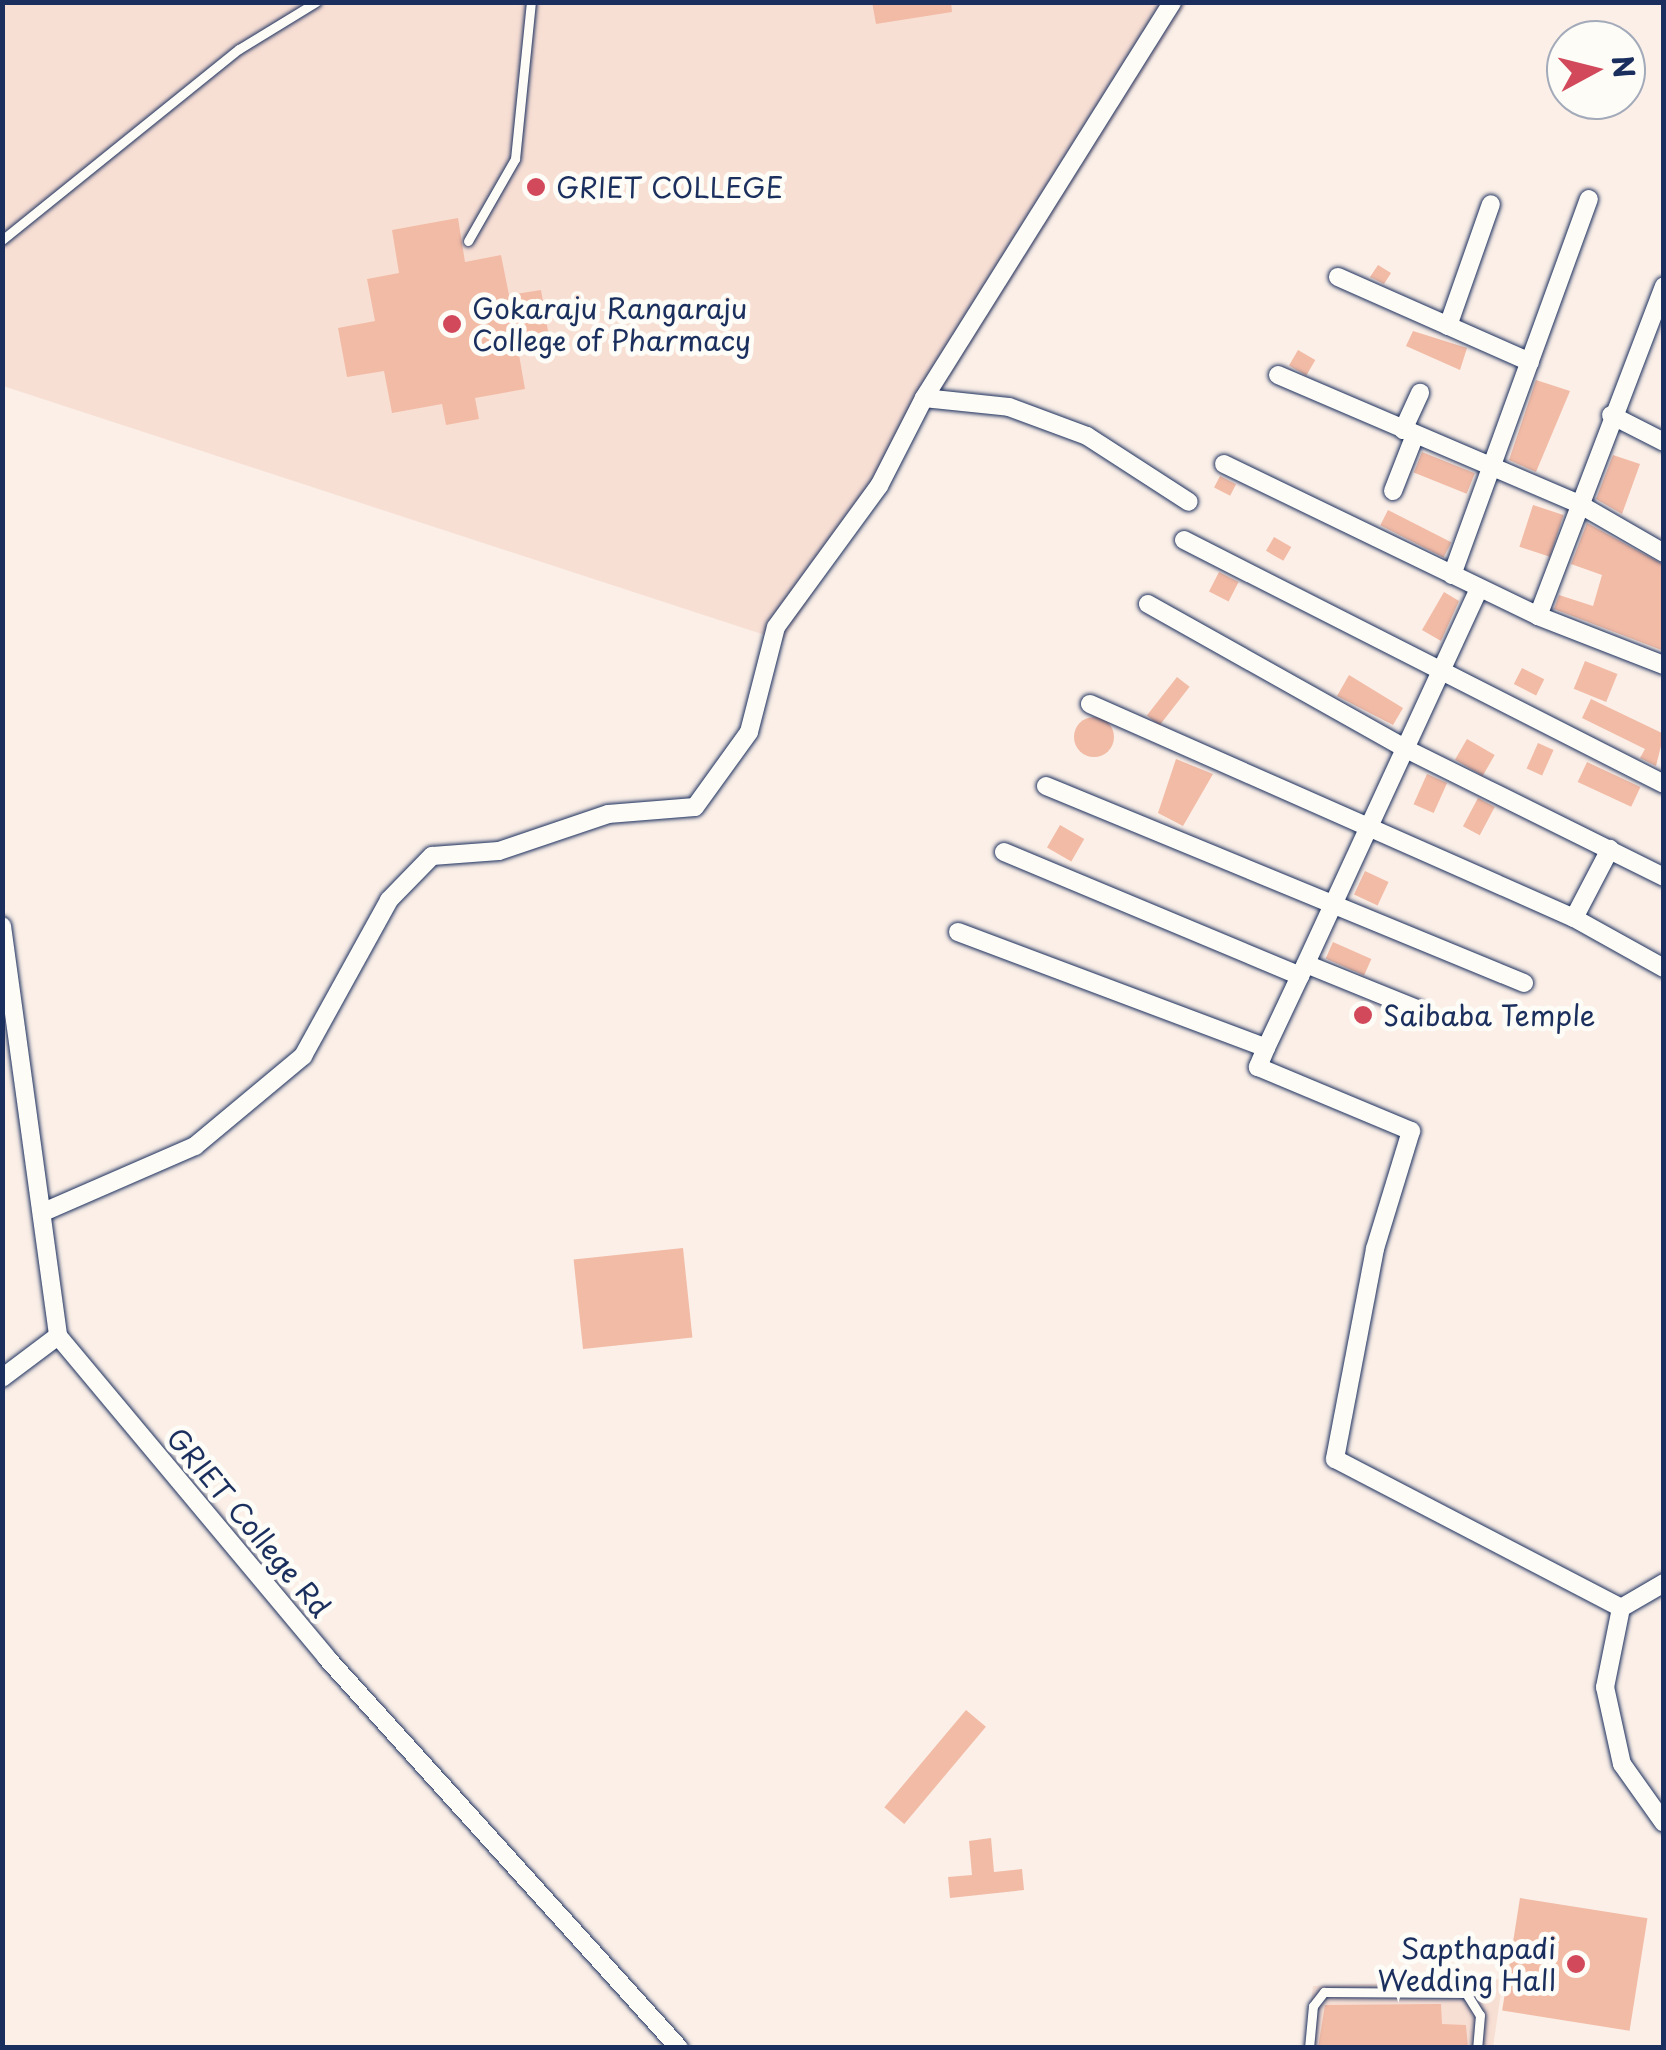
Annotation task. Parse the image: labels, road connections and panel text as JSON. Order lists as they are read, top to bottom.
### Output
{
  "streets": {
    "street": ["GRIET College Rd"]
  },
  "places": [
    "GRIET COLLEGE",
    "Gokaraju Rangaraju College of Pharmacy",
    "Saibaba Temple",
    "Sapthapadi Wedding Hall"
  ],
  "north": "right"
}
